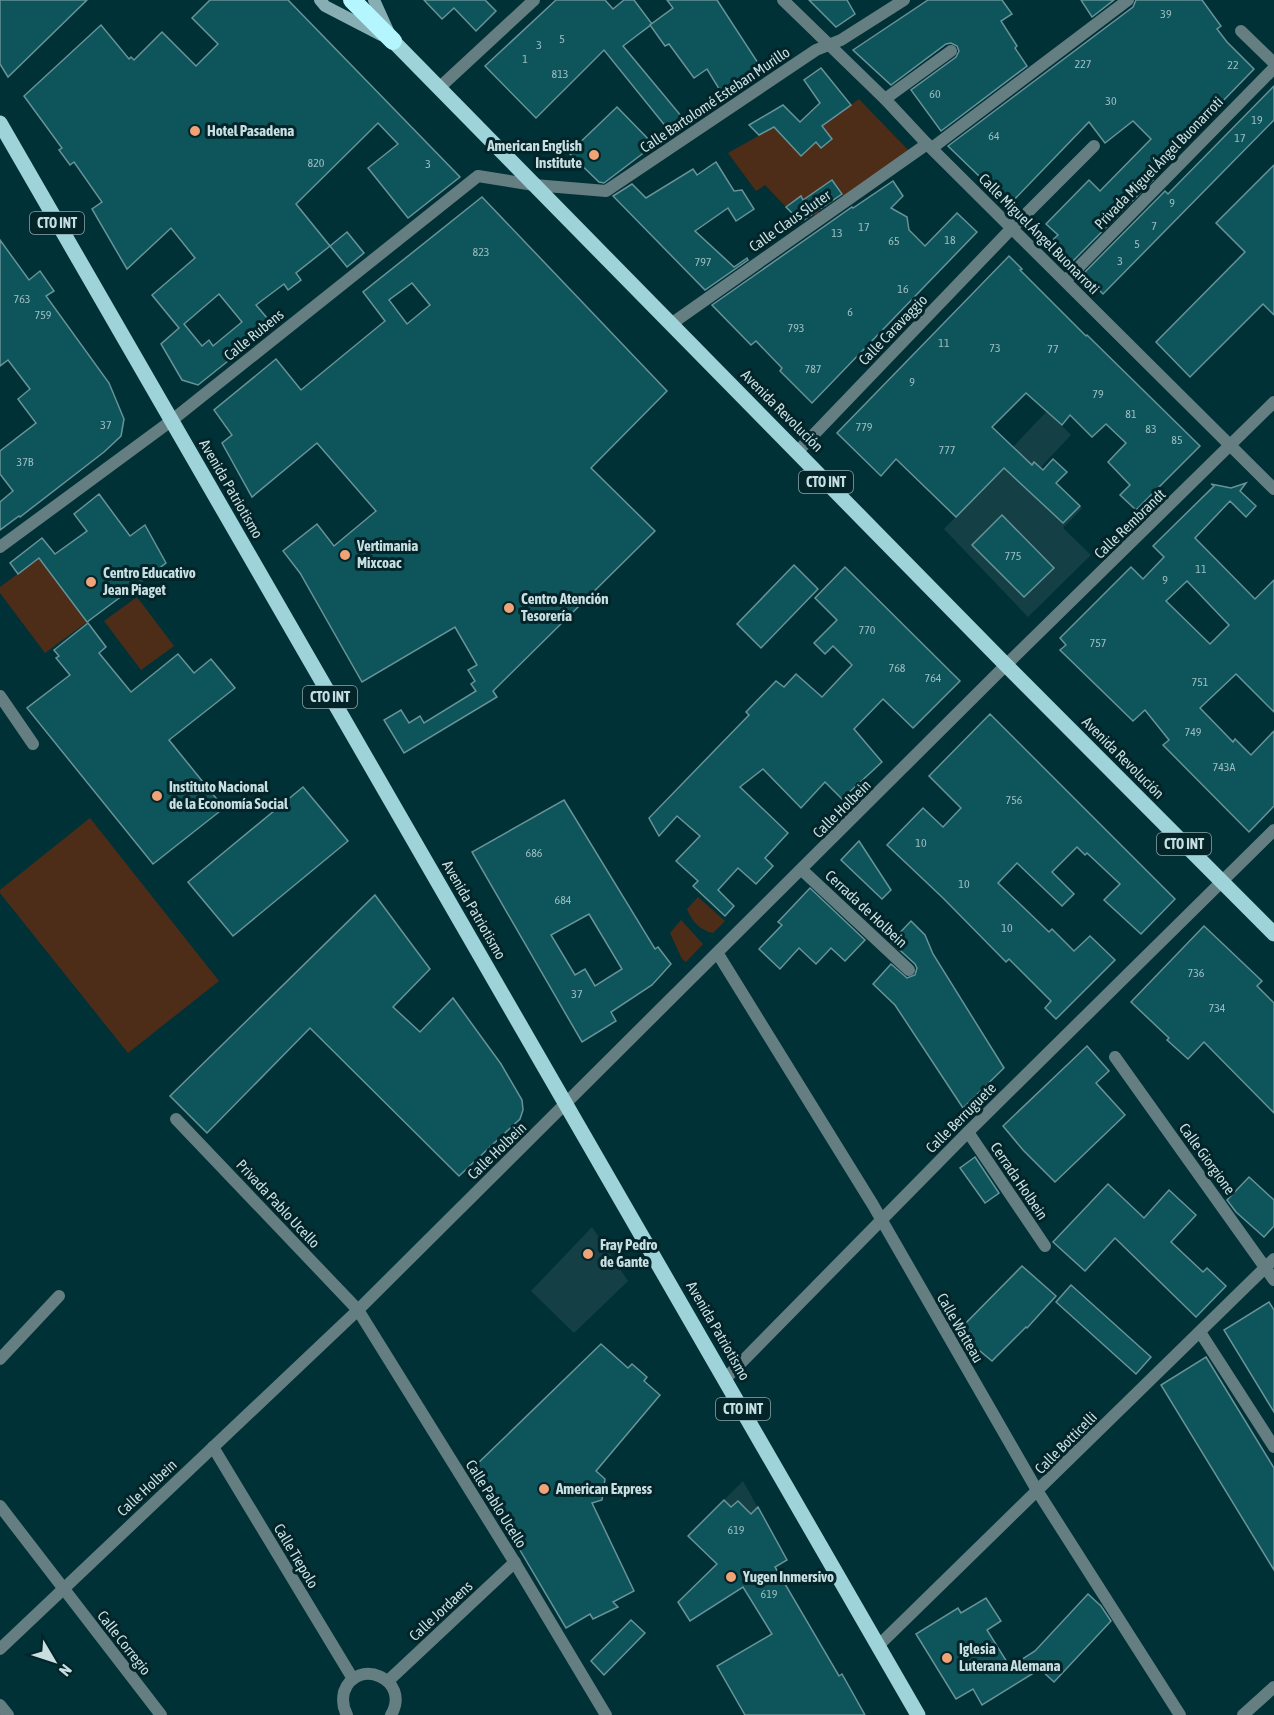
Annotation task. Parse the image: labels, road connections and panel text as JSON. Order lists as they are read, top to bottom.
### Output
{
  "streets": {
    "highway": ["CTO INT"],
    "main road": ["Avenida Revolución", "Avenida Patriotismo"],
    "street": [
      "Calle Bartolomé Esteban Murillo",
      "Privada Miguel Ángel Buonarroti",
      "Calle Claus Sluter",
      "Calle Miguel Ángel Buonarroti",
      "Calle Caravaggio",
      "Calle Rubens",
      "Calle Rembrandt",
      "Calle Holbein",
      "Cerrada de Holbein",
      "Calle Berruguete",
      "Calle Giorgione",
      "Cerrada Holbein",
      "Privada Pablo Ucello",
      "Calle Watteau",
      "Calle Botticelli",
      "Calle Pablo Ucello",
      "Calle Tiepolo",
      "Calle Jordaens",
      "Calle Corregio"
    ]
  },
  "crossings": [
    ["Calle Bartolomé Esteban Murillo", "Calle Miguel Ángel Buonarroti"],
    ["Calle Bartolomé Esteban Murillo", "Calle Rubens"],
    ["Calle Bartolomé Esteban Murillo", "Avenida Revolución"],
    ["Privada Miguel Ángel Buonarroti", "Calle Miguel Ángel Buonarroti"],
    ["Calle Claus Sluter", "Calle Miguel Ángel Buonarroti"],
    ["Calle Claus Sluter", "Avenida Revolución"],
    ["CTO INT", "Avenida Revolución"],
    ["Calle Miguel Ángel Buonarroti", "Calle Caravaggio"],
    ["Calle Miguel Ángel Buonarroti", "Calle Rembrandt"],
    ["Calle Caravaggio", "Avenida Revolución"],
    ["Calle Rubens", "Avenida Revolución"],
    ["Calle Rubens", "Avenida Patriotismo"],
    ["Avenida Revolución", "Calle Rembrandt"],
    ["Avenida Revolución", "Calle Holbein"],
    ["Avenida Revolución", "Calle Berruguete"],
    ["Avenida Patriotismo", "Calle Holbein"],
    ["Avenida Patriotismo", "Calle Berruguete"],
    ["Avenida Patriotismo", "Calle Botticelli"],
    ["Calle Rembrandt", "Calle Holbein"],
    ["Calle Holbein", "Cerrada de Holbein"],
    ["Calle Holbein", "Privada Pablo Ucello"],
    ["Calle Holbein", "Calle Watteau"],
    ["Calle Holbein", "Calle Pablo Ucello"],
    ["Calle Holbein", "Calle Tiepolo"],
    ["Calle Holbein", "Calle Corregio"],
    ["Calle Berruguete", "Cerrada Holbein"],
    ["Calle Berruguete", "Calle Watteau"],
    ["Calle Giorgione", "Calle Botticelli"],
    ["Privada Pablo Ucello", "Calle Pablo Ucello"],
    ["Calle Watteau", "Calle Botticelli"],
    ["Calle Pablo Ucello", "Calle Jordaens"]
  ],
  "places": [
    "Hotel Pasadena",
    "American English Institute",
    "Vertimania Mixcoac",
    "Centro Educativo Jean Piaget",
    "Centro Atención Tesorería",
    "Instituto Nacional de la Economía Social",
    "Fray Pedro de Gante",
    "American Express",
    "Yugen Inmersivo",
    "Iglesia Luterana Alemana"
  ],
  "house_numbers": [
    "39",
    "5",
    "3",
    "1",
    "227",
    "22",
    "813",
    "60",
    "30",
    "19",
    "64",
    "17",
    "820",
    "3",
    "9",
    "7",
    "17",
    "13",
    "18",
    "65",
    "5",
    "823",
    "3",
    "797",
    "16",
    "763",
    "6",
    "759",
    "793",
    "11",
    "73",
    "77",
    "787",
    "9",
    "79",
    "81",
    "37",
    "779",
    "83",
    "85",
    "777",
    "37B",
    "775",
    "11",
    "9",
    "770",
    "757",
    "768",
    "764",
    "751",
    "749",
    "743A",
    "756",
    "10",
    "686",
    "10",
    "684",
    "10",
    "736",
    "37",
    "734",
    "619",
    "619"
  ],
  "north": "bottom right"
}
